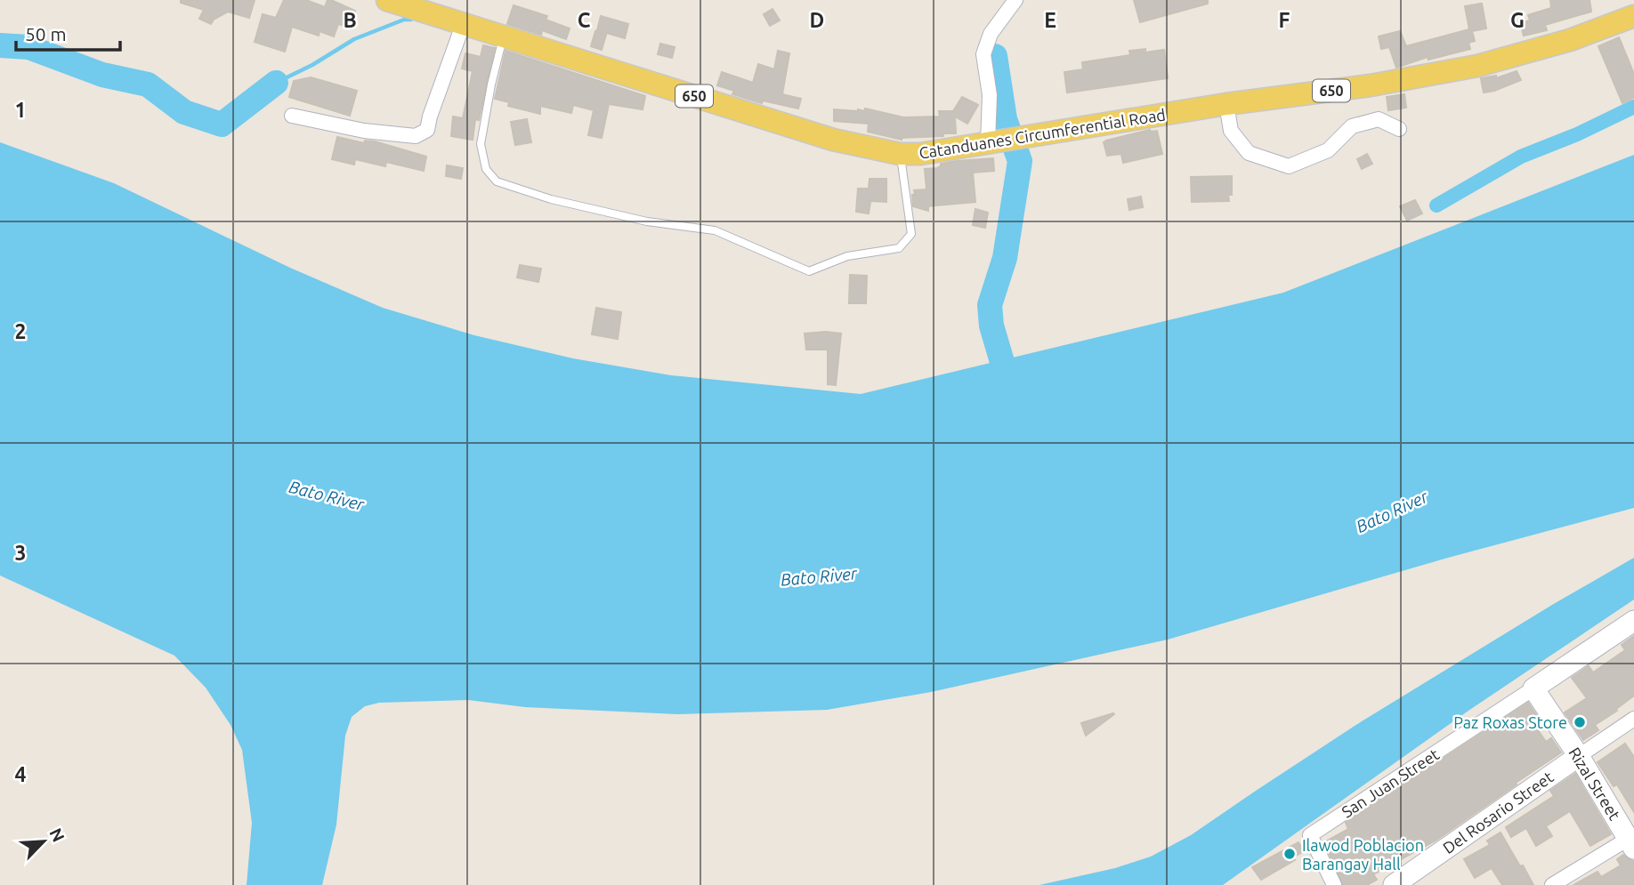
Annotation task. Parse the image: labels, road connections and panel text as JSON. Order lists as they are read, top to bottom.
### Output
{
  "streets": {
    "main road": [
      "650",
      "Catanduanes Circumferential Road",
      "Rizal Street",
      "Del Rosario Street"
    ],
    "street": ["San Juan Street"]
  },
  "crossings": [
    ["San Juan Street", "Rizal Street"],
    ["Rizal Street", "Del Rosario Street"]
  ],
  "water": ["Bato River"],
  "places": ["Paz Roxas Store", "Ilawod Poblacion Barangay Hall"],
  "scale_bar": "50 m",
  "north": "top right",
  "grid": {
    "columns": [
      "B",
      "C",
      "D",
      "E",
      "F",
      "G"
    ],
    "rows": [
      "1",
      "2",
      "3",
      "4"
    ]
  }
}
